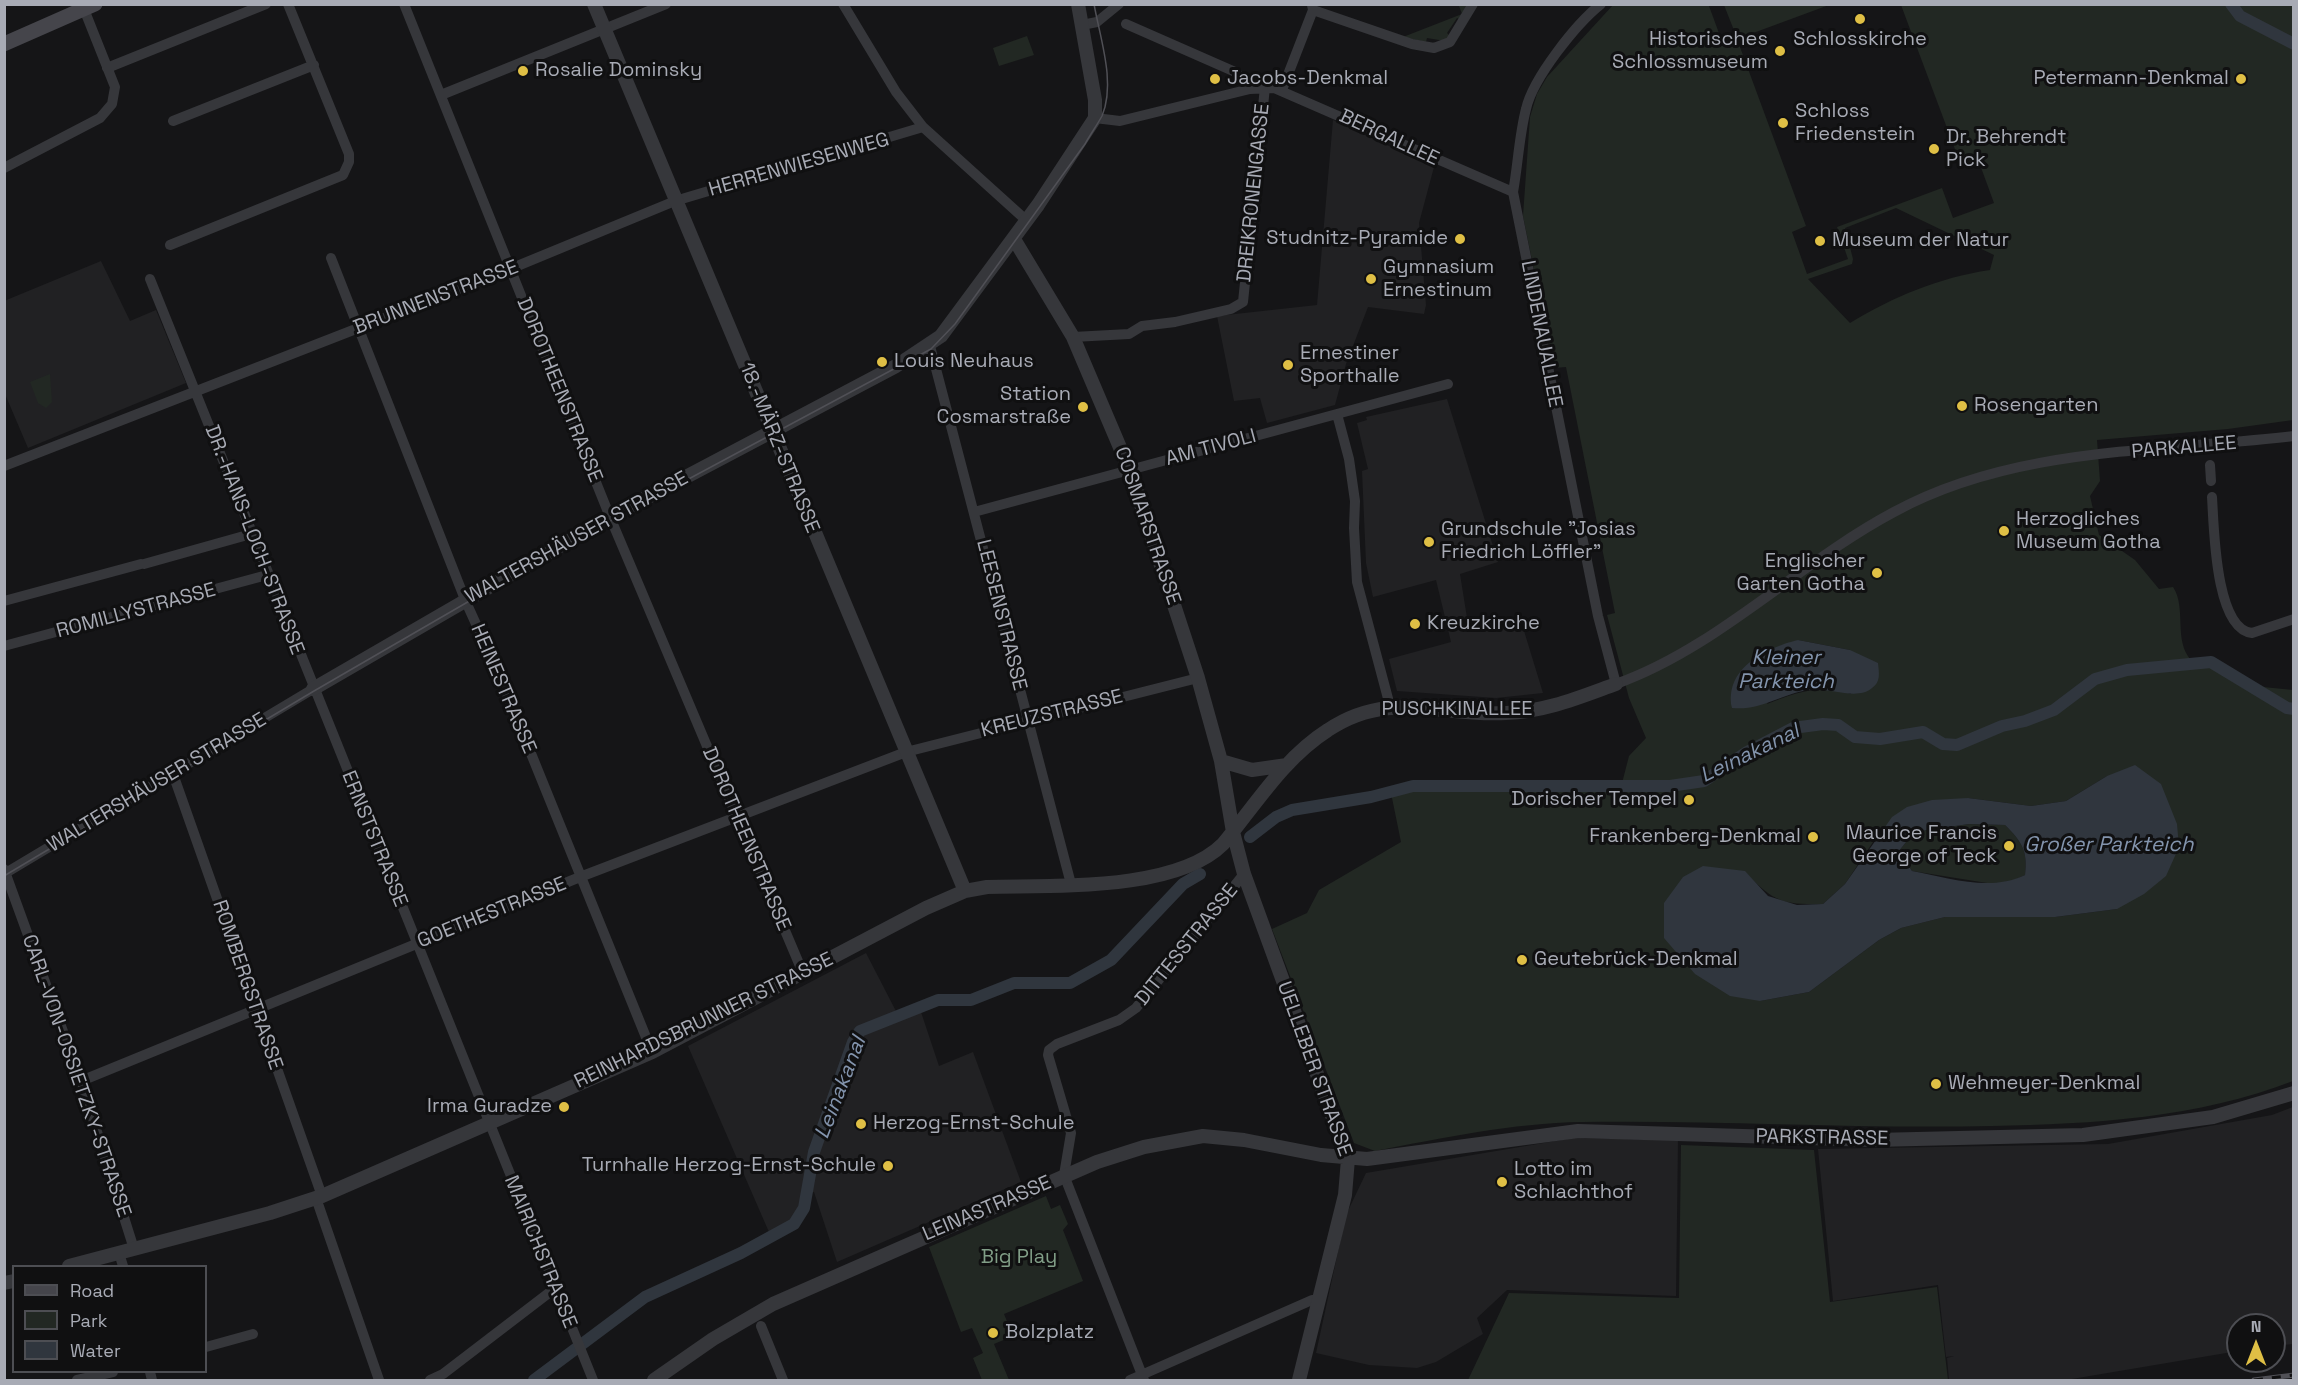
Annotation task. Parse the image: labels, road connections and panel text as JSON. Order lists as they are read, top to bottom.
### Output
{
  "streets": {
    "street": [
      "BERGALLEE",
      "HERRENWIESENWEG",
      "DREIKRONENGASSE",
      "BRUNNENSTRASSE",
      "LINDENAUALLEE",
      "DOROTHEENSTRASSE",
      "18.-MÄRZ-STRASSE",
      "AM TIVOLI",
      "PARKALLEE",
      "COSMARSTRASSE",
      "WALTERSHÄUSER STRASSE",
      "DR.-HANS-LOCH-STRASSE",
      "ROMILLYSTRASSE",
      "LEESENSTRASSE",
      "HEINESTRASSE",
      "PUSCHKINALLEE",
      "KREUZSTRASSE",
      "ERNSTSTRASSE",
      "GOETHESTRASSE",
      "DITTESSTRASSE",
      "ROMBERGSTRASSE",
      "REINHARDSBRUNNER STRASSE",
      "UELLEBER STRASSE",
      "CARL-VON-OSSIETZKY-STRASSE",
      "PARKSTRASSE",
      "LEINASTRASSE",
      "MAIRICHSTRASSE"
    ]
  },
  "crossings": [
    ["BERGALLEE", "DREIKRONENGASSE"],
    ["BERGALLEE", "LINDENAUALLEE"],
    ["BERGALLEE", "WALTERSHÄUSER STRASSE"],
    ["HERRENWIESENWEG", "BRUNNENSTRASSE"],
    ["HERRENWIESENWEG", "18.-MÄRZ-STRASSE"],
    ["DREIKRONENGASSE", "COSMARSTRASSE"],
    ["BRUNNENSTRASSE", "DOROTHEENSTRASSE"],
    ["BRUNNENSTRASSE", "18.-MÄRZ-STRASSE"],
    ["BRUNNENSTRASSE", "DR.-HANS-LOCH-STRASSE"],
    ["BRUNNENSTRASSE", "HEINESTRASSE"],
    ["LINDENAUALLEE", "PUSCHKINALLEE"],
    ["DOROTHEENSTRASSE", "WALTERSHÄUSER STRASSE"],
    ["DOROTHEENSTRASSE", "GOETHESTRASSE"],
    ["DOROTHEENSTRASSE", "REINHARDSBRUNNER STRASSE"],
    ["18.-MÄRZ-STRASSE", "WALTERSHÄUSER STRASSE"],
    ["18.-MÄRZ-STRASSE", "KREUZSTRASSE"],
    ["18.-MÄRZ-STRASSE", "GOETHESTRASSE"],
    ["18.-MÄRZ-STRASSE", "REINHARDSBRUNNER STRASSE"],
    ["AM TIVOLI", "COSMARSTRASSE"],
    ["AM TIVOLI", "LEESENSTRASSE"],
    ["PARKALLEE", "PUSCHKINALLEE"],
    ["COSMARSTRASSE", "WALTERSHÄUSER STRASSE"],
    ["COSMARSTRASSE", "PUSCHKINALLEE"],
    ["COSMARSTRASSE", "KREUZSTRASSE"],
    ["COSMARSTRASSE", "REINHARDSBRUNNER STRASSE"],
    ["COSMARSTRASSE", "UELLEBER STRASSE"],
    ["WALTERSHÄUSER STRASSE", "DR.-HANS-LOCH-STRASSE"],
    ["WALTERSHÄUSER STRASSE", "LEESENSTRASSE"],
    ["WALTERSHÄUSER STRASSE", "HEINESTRASSE"],
    ["WALTERSHÄUSER STRASSE", "ERNSTSTRASSE"],
    ["WALTERSHÄUSER STRASSE", "ROMBERGSTRASSE"],
    ["WALTERSHÄUSER STRASSE", "CARL-VON-OSSIETZKY-STRASSE"],
    ["DR.-HANS-LOCH-STRASSE", "ROMILLYSTRASSE"],
    ["DR.-HANS-LOCH-STRASSE", "ERNSTSTRASSE"],
    ["LEESENSTRASSE", "KREUZSTRASSE"],
    ["LEESENSTRASSE", "REINHARDSBRUNNER STRASSE"],
    ["HEINESTRASSE", "GOETHESTRASSE"],
    ["HEINESTRASSE", "REINHARDSBRUNNER STRASSE"],
    ["PUSCHKINALLEE", "REINHARDSBRUNNER STRASSE"],
    ["PUSCHKINALLEE", "UELLEBER STRASSE"],
    ["KREUZSTRASSE", "GOETHESTRASSE"],
    ["ERNSTSTRASSE", "GOETHESTRASSE"],
    ["ERNSTSTRASSE", "REINHARDSBRUNNER STRASSE"],
    ["ERNSTSTRASSE", "MAIRICHSTRASSE"],
    ["GOETHESTRASSE", "ROMBERGSTRASSE"],
    ["GOETHESTRASSE", "CARL-VON-OSSIETZKY-STRASSE"],
    ["DITTESSTRASSE", "UELLEBER STRASSE"],
    ["DITTESSTRASSE", "LEINASTRASSE"],
    ["ROMBERGSTRASSE", "REINHARDSBRUNNER STRASSE"],
    ["REINHARDSBRUNNER STRASSE", "UELLEBER STRASSE"],
    ["REINHARDSBRUNNER STRASSE", "CARL-VON-OSSIETZKY-STRASSE"],
    ["REINHARDSBRUNNER STRASSE", "MAIRICHSTRASSE"],
    ["UELLEBER STRASSE", "PARKSTRASSE"],
    ["UELLEBER STRASSE", "LEINASTRASSE"],
    ["PARKSTRASSE", "LEINASTRASSE"]
  ],
  "water": ["Kleiner Parkteich", "Leinakanal", "Großer Parkteich"],
  "parks": ["Big Play"],
  "places": [
    "Schlosskirche",
    "Historisches Schlossmuseum",
    "Rosalie Dominsky",
    "Jacobs-Denkmal",
    "Petermann-Denkmal",
    "Schloss Friedenstein",
    "Dr. Behrendt Pick",
    "Studnitz-Pyramide",
    "Museum der Natur",
    "Gymnasium Ernestinum",
    "Louis Neuhaus",
    "Ernestiner Sporthalle",
    "Rosengarten",
    "Station Cosmarstraße",
    "Herzogliches Museum Gotha",
    "Grundschule \"Josias Friedrich Löffler\"",
    "Englischer Garten Gotha",
    "Kreuzkirche",
    "Dorischer Tempel",
    "Frankenberg-Denkmal",
    "Maurice Francis George of Teck",
    "Geutebrück-Denkmal",
    "Wehmeyer-Denkmal",
    "Irma Guradze",
    "Herzog-Ernst-Schule",
    "Turnhalle Herzog-Ernst-Schule",
    "Lotto im Schlachthof",
    "Bolzplatz"
  ],
  "legend": ["Road", "Park", "Water"],
  "north": "top"
}
